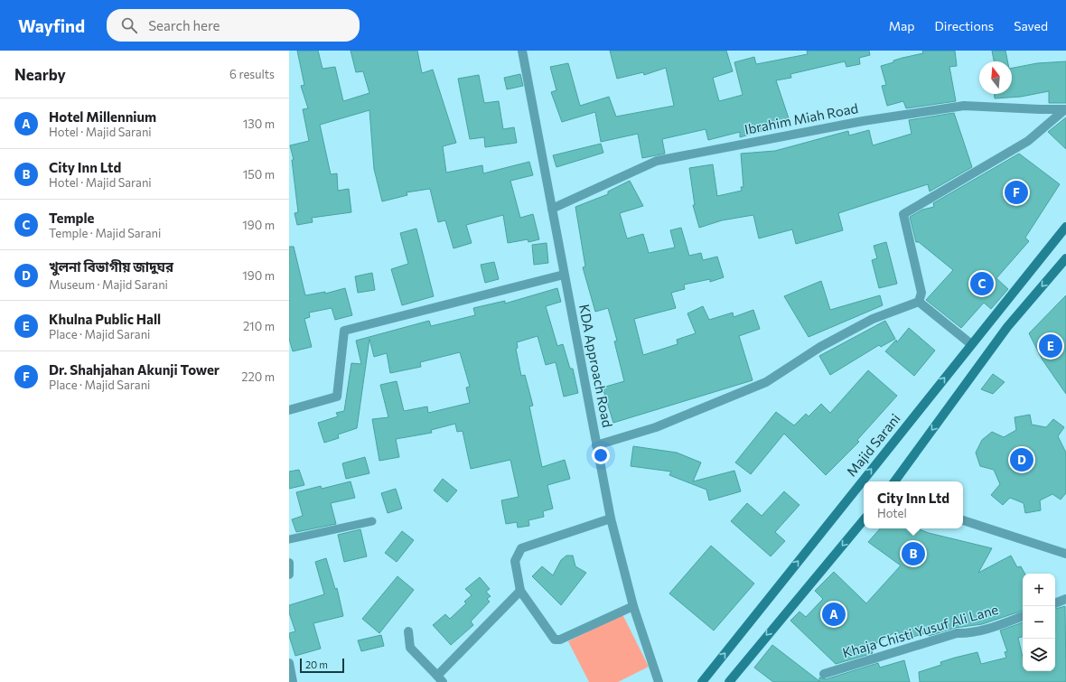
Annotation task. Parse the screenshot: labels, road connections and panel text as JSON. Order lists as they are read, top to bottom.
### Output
{
  "streets": {
    "main road": ["Majid Sarani"],
    "street": ["Ibrahim Miah Road", "KDA Approach Road", "Khaja Chisti Yusuf Ali Lane"]
  },
  "crossings": [
    ["Ibrahim Miah Road", "KDA Approach Road"]
  ],
  "scale_bar": "20 m",
  "north": "top",
  "page": {
    "header": "Wayfind",
    "search": "Search here",
    "nav": ["Map", "Directions", "Saved"],
    "heading": ["Nearby", "6 results"],
    "list": [
      {
        "mark": "A",
        "name": "Hotel Millennium",
        "note": "Hotel · Majid Sarani",
        "value": "130 m"
      },
      {
        "mark": "B",
        "name": "City Inn Ltd",
        "note": "Hotel · Majid Sarani",
        "value": "150 m"
      },
      {
        "mark": "C",
        "name": "Temple",
        "note": "Temple · Majid Sarani",
        "value": "190 m"
      },
      {
        "mark": "D",
        "name": "খুলনা বিভাগীয় জাদুঘর",
        "note": "Museum · Majid Sarani",
        "value": "190 m"
      },
      {
        "mark": "E",
        "name": "Khulna Public Hall",
        "note": "Place · Majid Sarani",
        "value": "210 m"
      },
      {
        "mark": "F",
        "name": "Dr. Shahjahan Akunji Tower",
        "note": "Place · Majid Sarani",
        "value": "220 m"
      }
    ],
    "pins": [
      "F",
      "C",
      "E",
      "D",
      "B",
      "A"
    ],
    "popup": ["City Inn Ltd", "Hotel"],
    "map_buttons": ["+", "−"],
    "scale": "20 m"
  }
}
